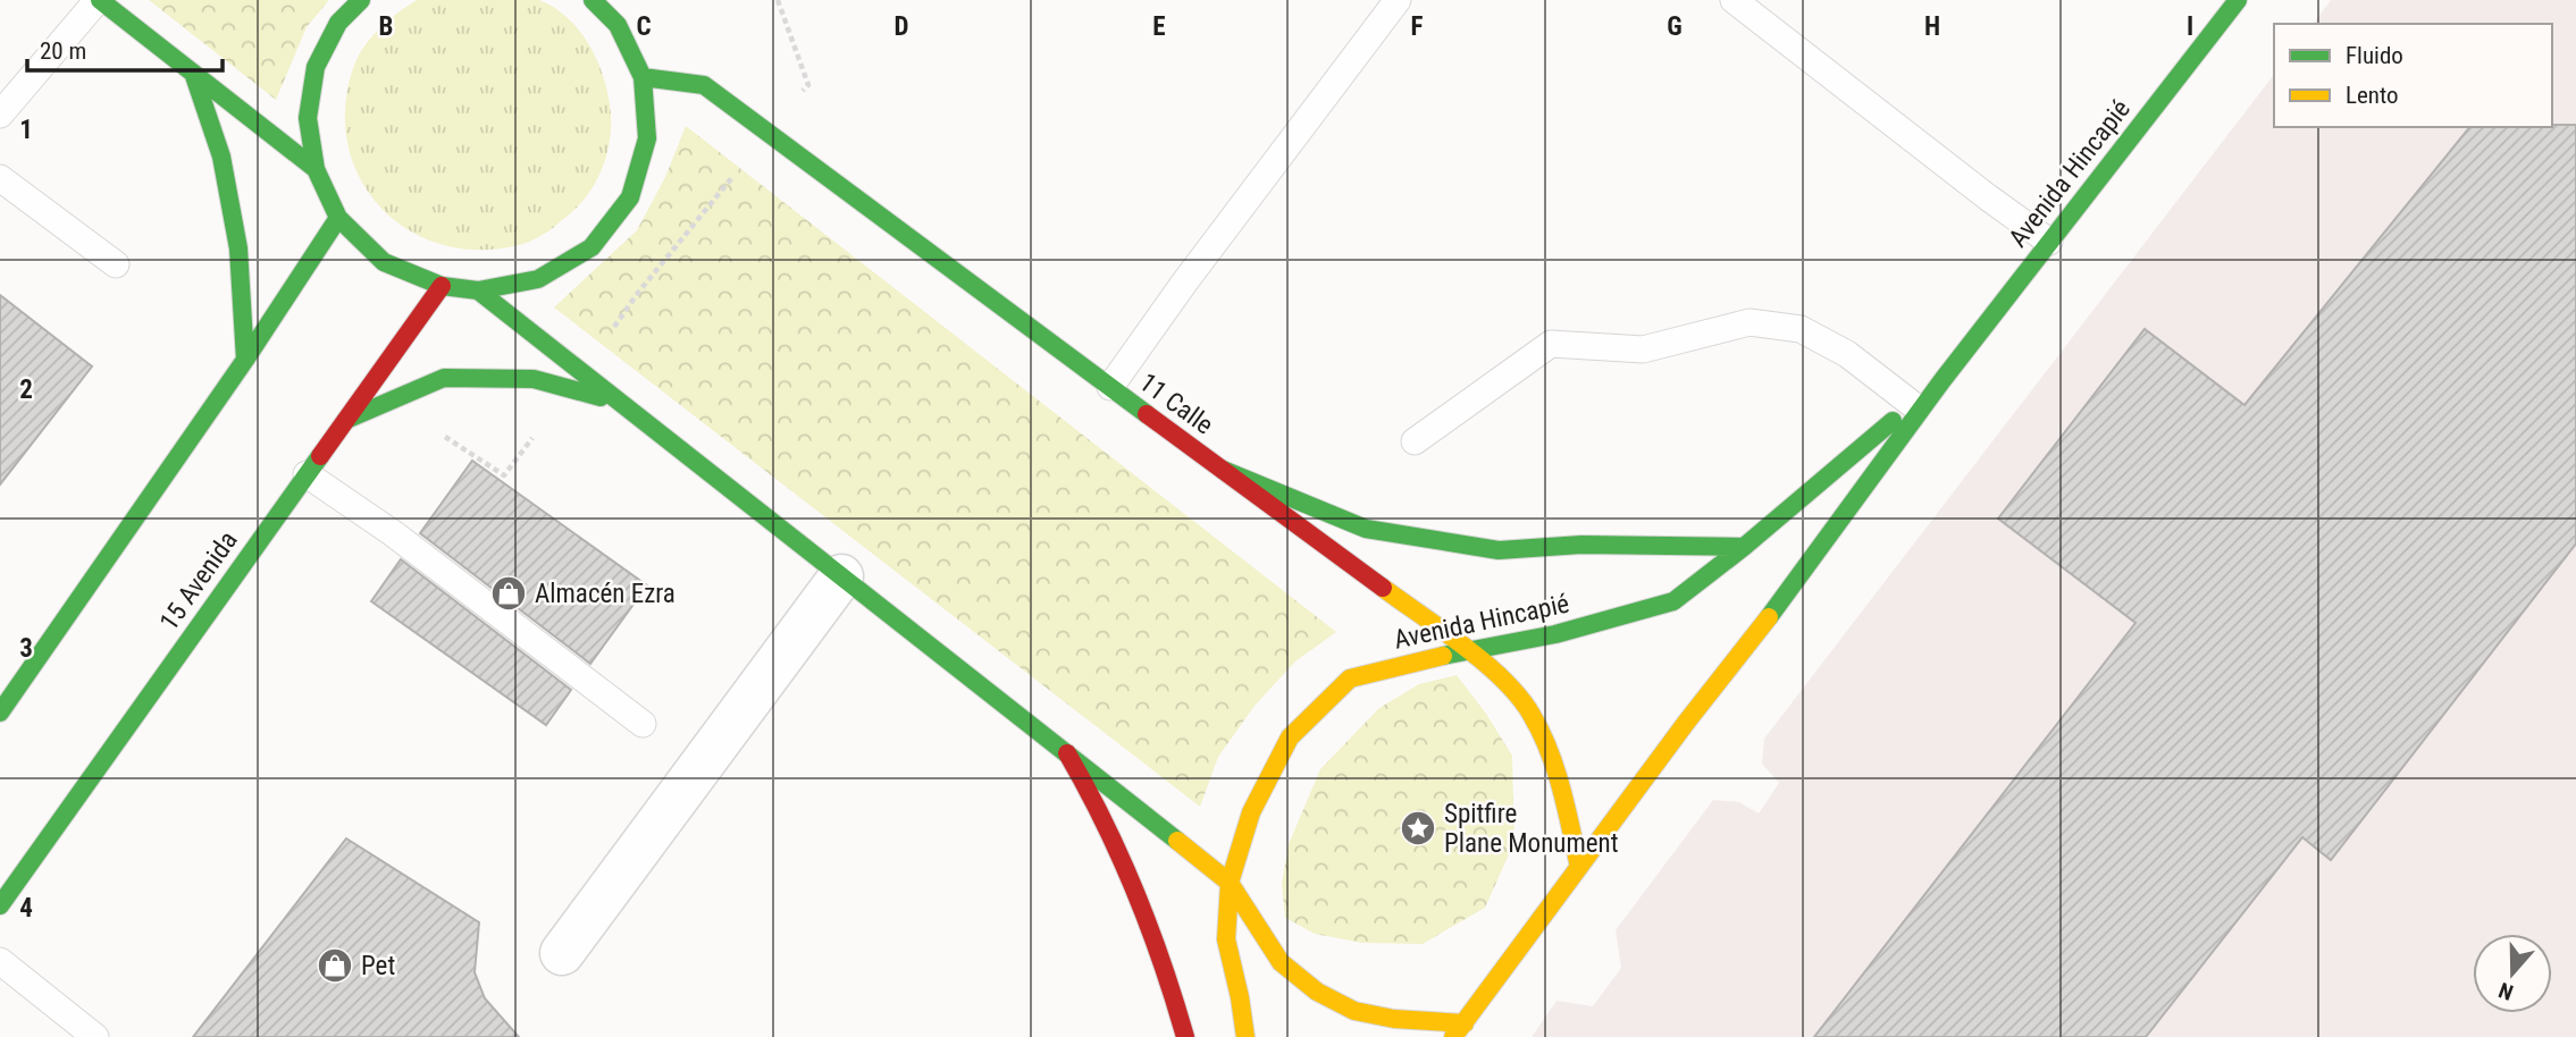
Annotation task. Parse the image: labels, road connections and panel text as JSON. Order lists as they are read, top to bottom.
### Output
{
  "streets": {
    "main road": ["Avenida Hincapié", "11 Calle", "15 Avenida"]
  },
  "crossings": [
    ["Avenida Hincapié", "11 Calle"]
  ],
  "places": {
    "shop": ["Almacén Ezra", "Pet"],
    "place": ["Spitfire Plane Monument"]
  },
  "legend": ["Fluido", "Lento"],
  "scale_bar": "20 m",
  "north": "bottom",
  "grid": {
    "columns": [
      "B",
      "C",
      "D",
      "E",
      "F",
      "G",
      "H",
      "I"
    ],
    "rows": [
      "1",
      "2",
      "3",
      "4"
    ]
  }
}
